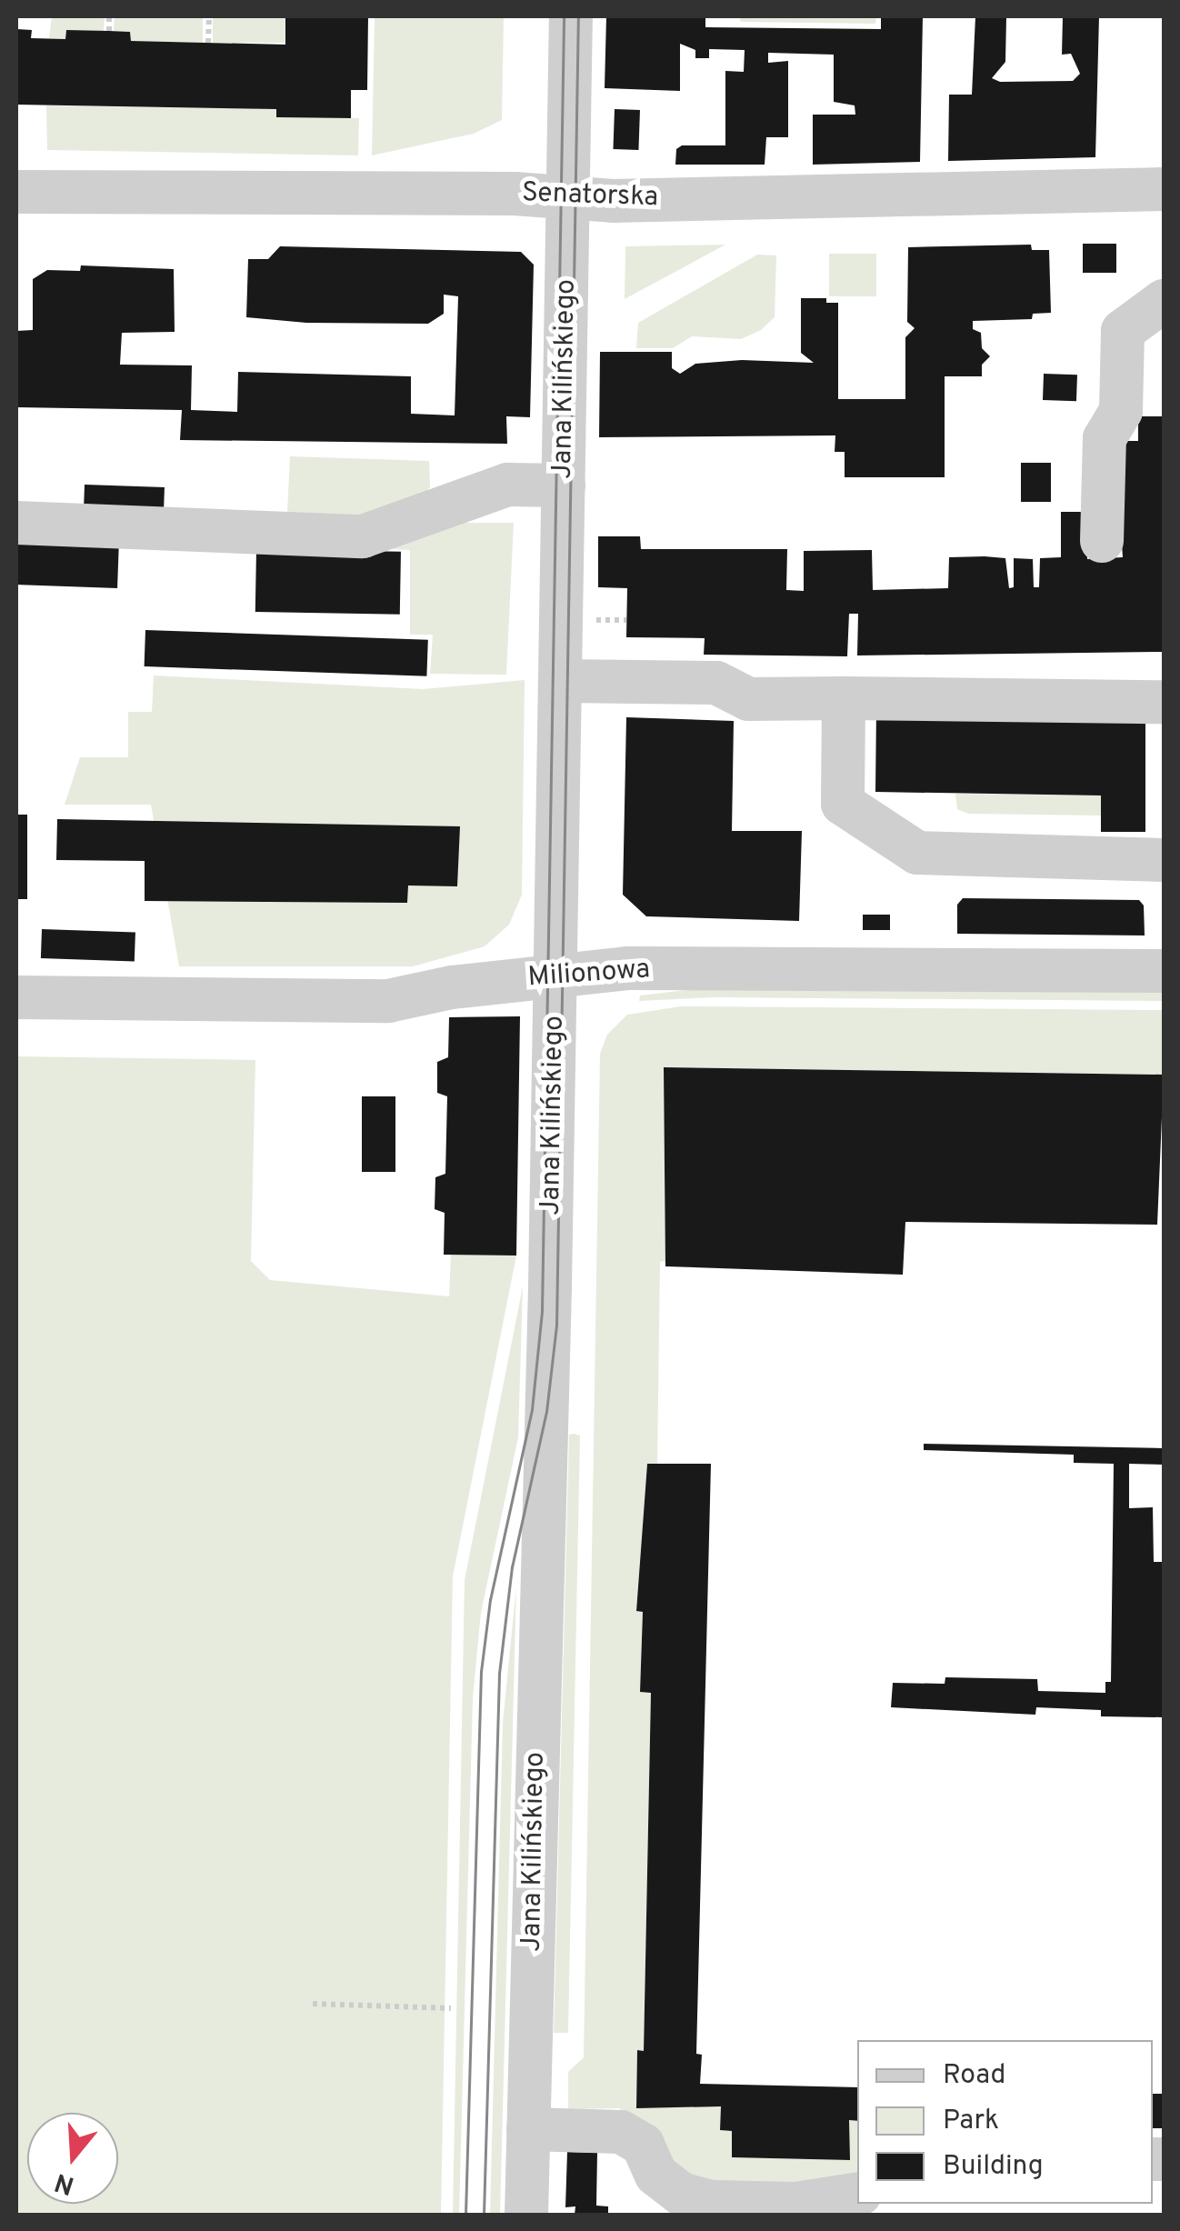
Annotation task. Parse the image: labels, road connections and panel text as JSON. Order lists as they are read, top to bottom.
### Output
{
  "streets": {
    "street": ["Senatorska", "Jana Kilińskiego", "Milionowa"]
  },
  "crossings": [
    ["Senatorska", "Jana Kilińskiego"],
    ["Jana Kilińskiego", "Milionowa"]
  ],
  "legend": ["Road", "Park", "Building"],
  "north": "bottom"
}
